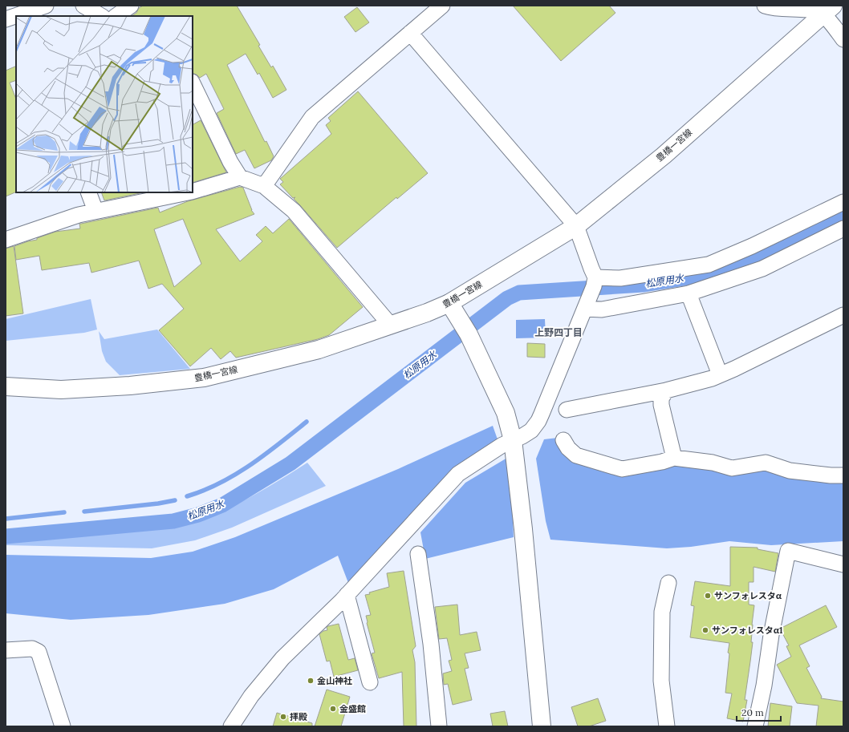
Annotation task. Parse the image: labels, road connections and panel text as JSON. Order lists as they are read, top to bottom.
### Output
{
  "streets": {
    "main road": ["豊橋一宮線"]
  },
  "districts": ["上野四丁目"],
  "water": ["松原用水"],
  "places": [
    "サンフォレスタα",
    "サンフォレスタα1",
    "金山神社",
    "金盛館",
    "拝殿"
  ],
  "scale_bar": "20 m"
}
